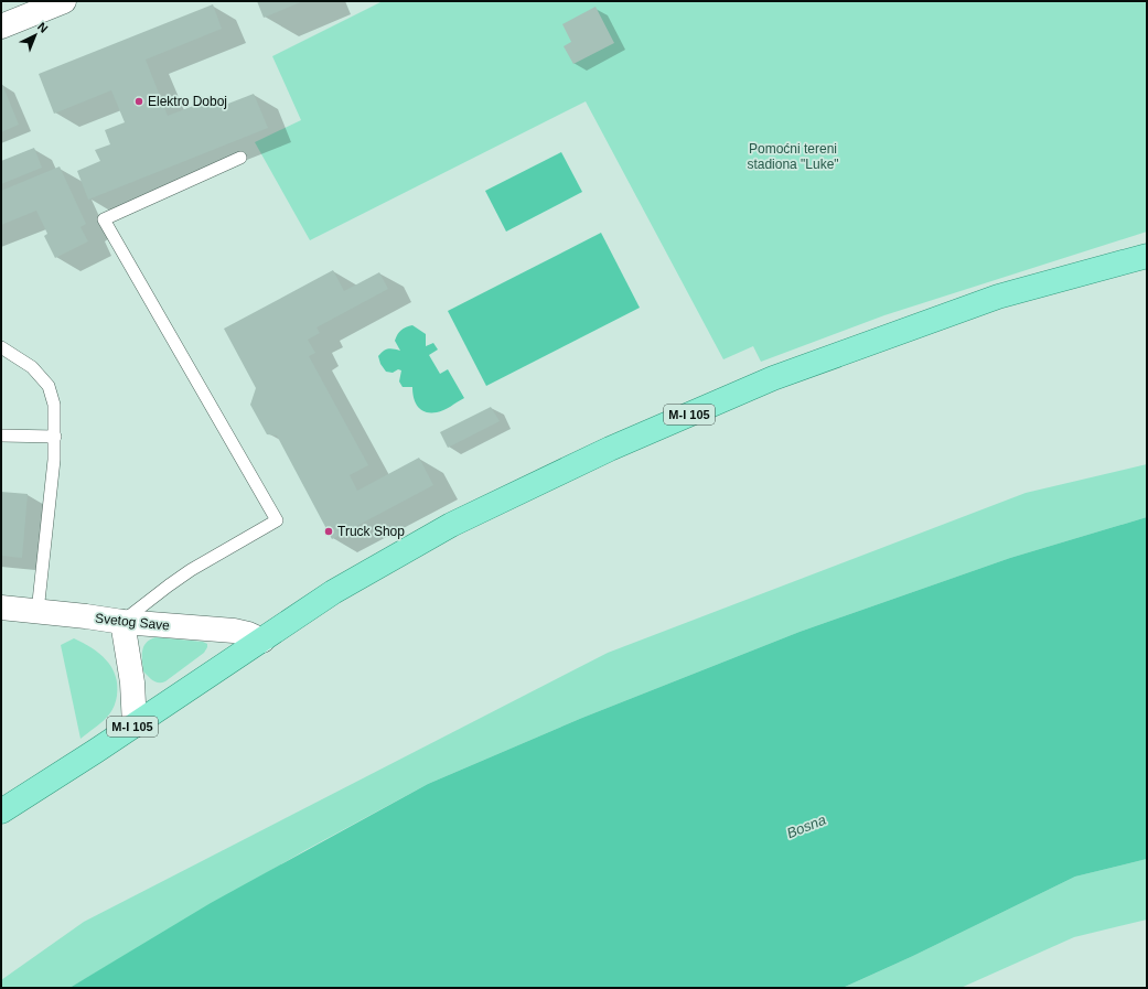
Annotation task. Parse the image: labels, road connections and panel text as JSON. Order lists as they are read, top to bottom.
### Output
{
  "streets": {
    "main road": ["M-I 105"],
    "street": ["Svetog Save"]
  },
  "crossings": [
    ["M-I 105", "Svetog Save"]
  ],
  "water": ["Bosna"],
  "parks": ["Pomoćni tereni stadiona \"Luke\""],
  "places": ["Elektro Doboj", "Truck Shop"],
  "north": "top right"
}
